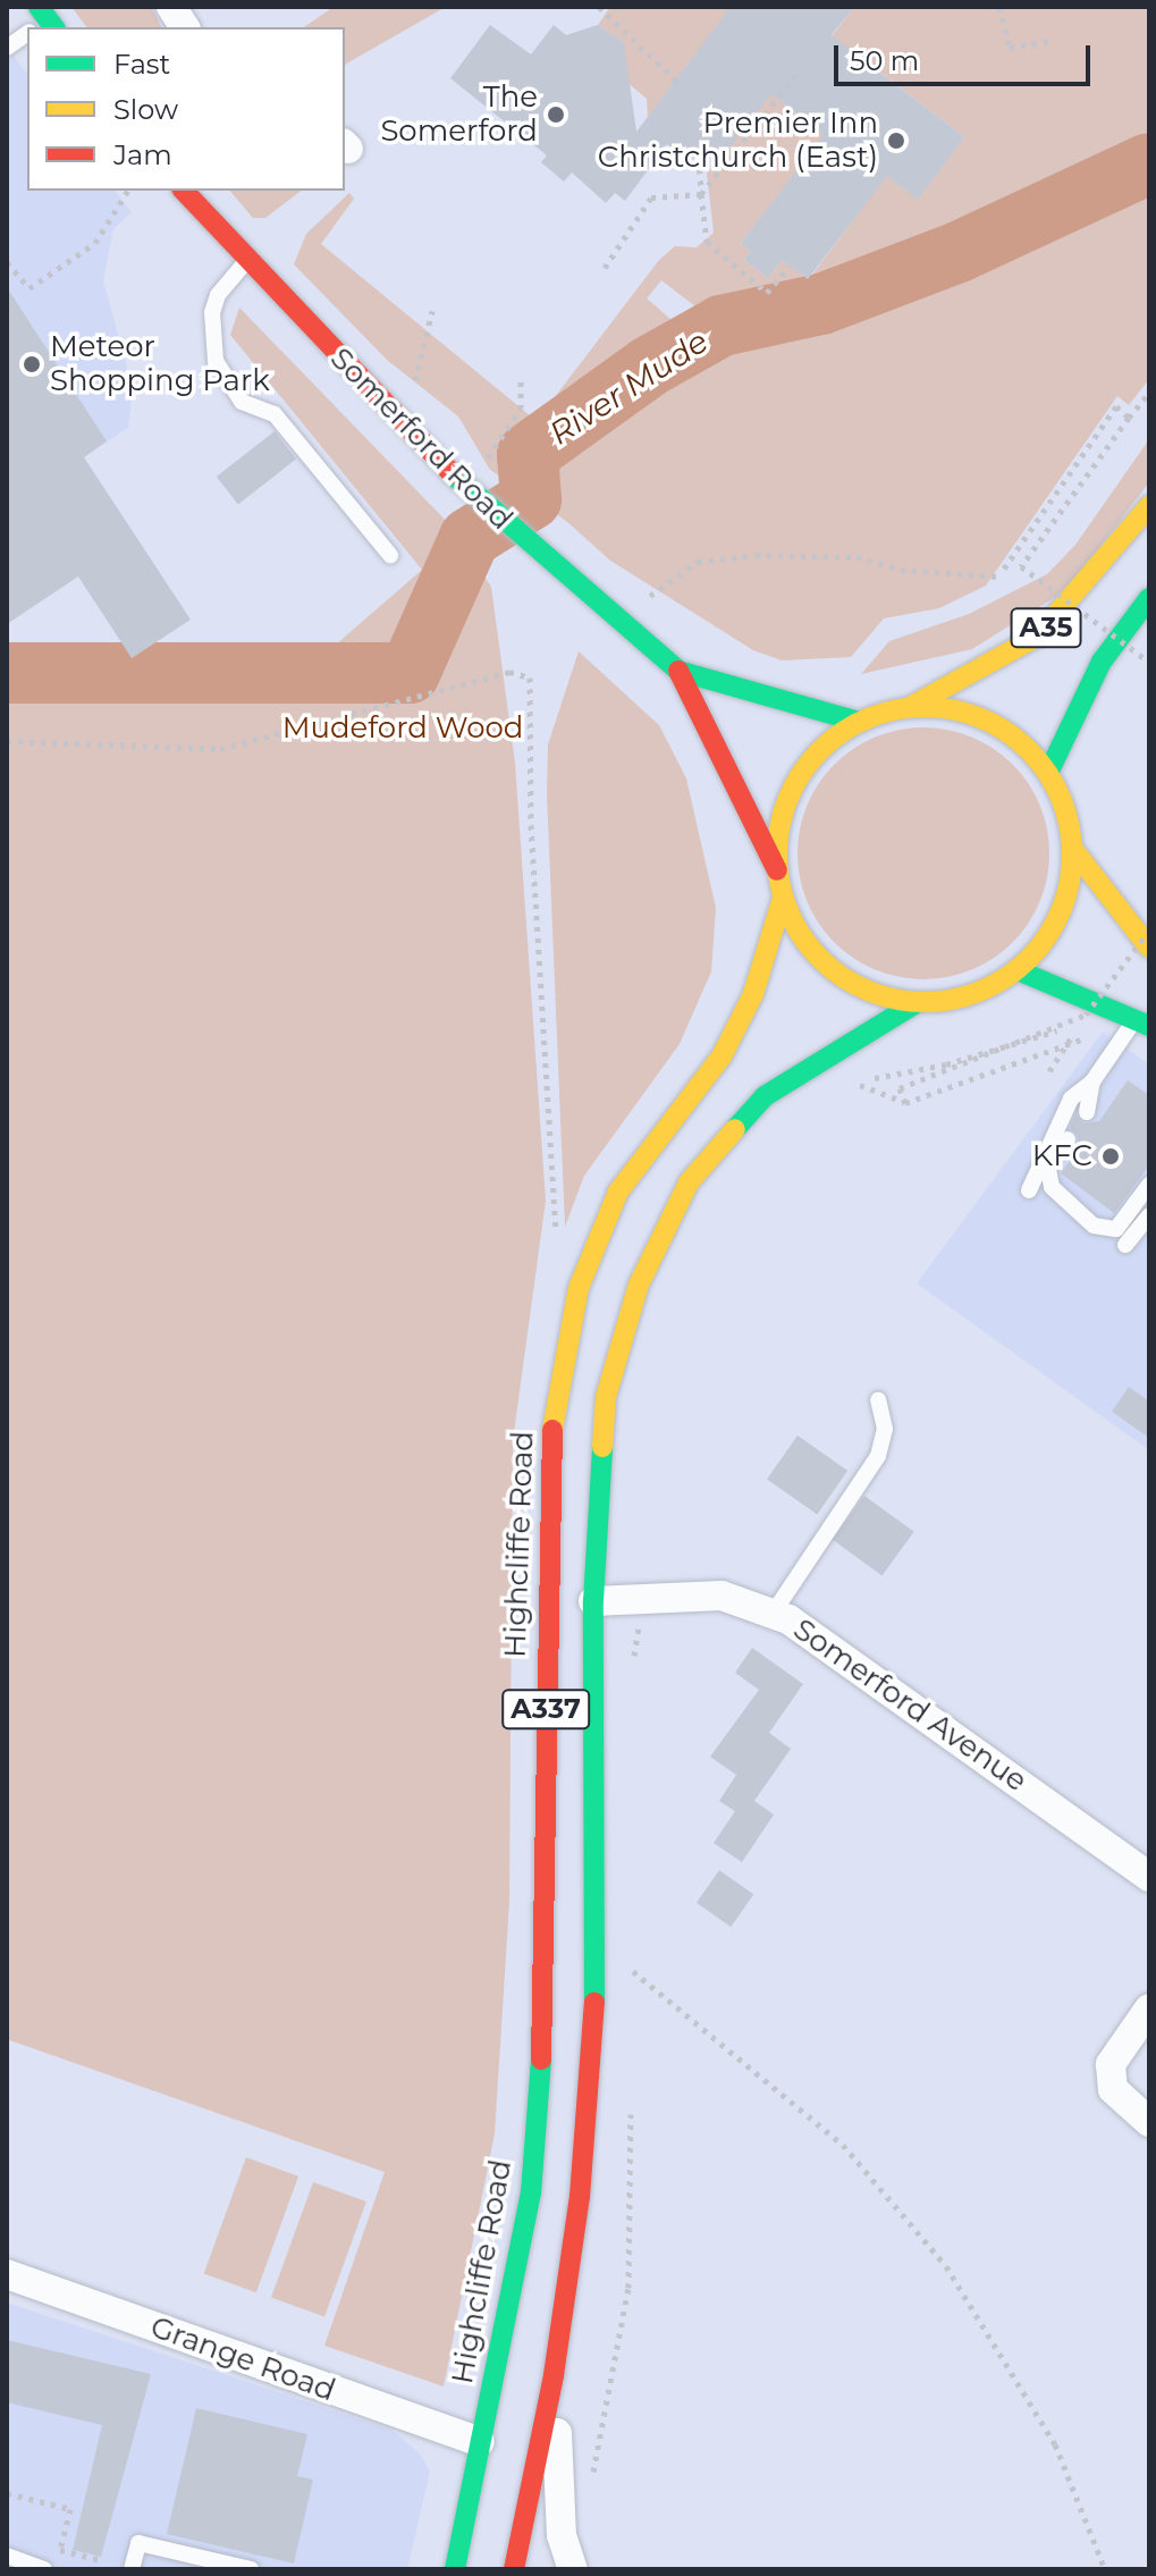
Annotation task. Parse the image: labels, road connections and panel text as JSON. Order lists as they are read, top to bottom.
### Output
{
  "streets": {
    "main road": [
      "Somerford Road",
      "A35",
      "Highcliffe Road",
      "A337"
    ],
    "street": ["Somerford Avenue", "Grange Road"]
  },
  "crossings": [
    ["Somerford Road", "A35"],
    ["Somerford Road", "Highcliffe Road"],
    ["Somerford Road", "A337"],
    ["A35", "Highcliffe Road"],
    ["A35", "A337"],
    ["Highcliffe Road", "A337"],
    ["Highcliffe Road", "Grange Road"],
    ["Somerford Avenue", "A337"]
  ],
  "water": ["River Mude"],
  "parks": ["Mudeford Wood"],
  "places": [
    "The Somerford",
    "Premier Inn Christchurch (East)",
    "Meteor Shopping Park",
    "KFC"
  ],
  "legend": ["Fast", "Slow", "Jam"],
  "scale_bar": "50 m"
}
